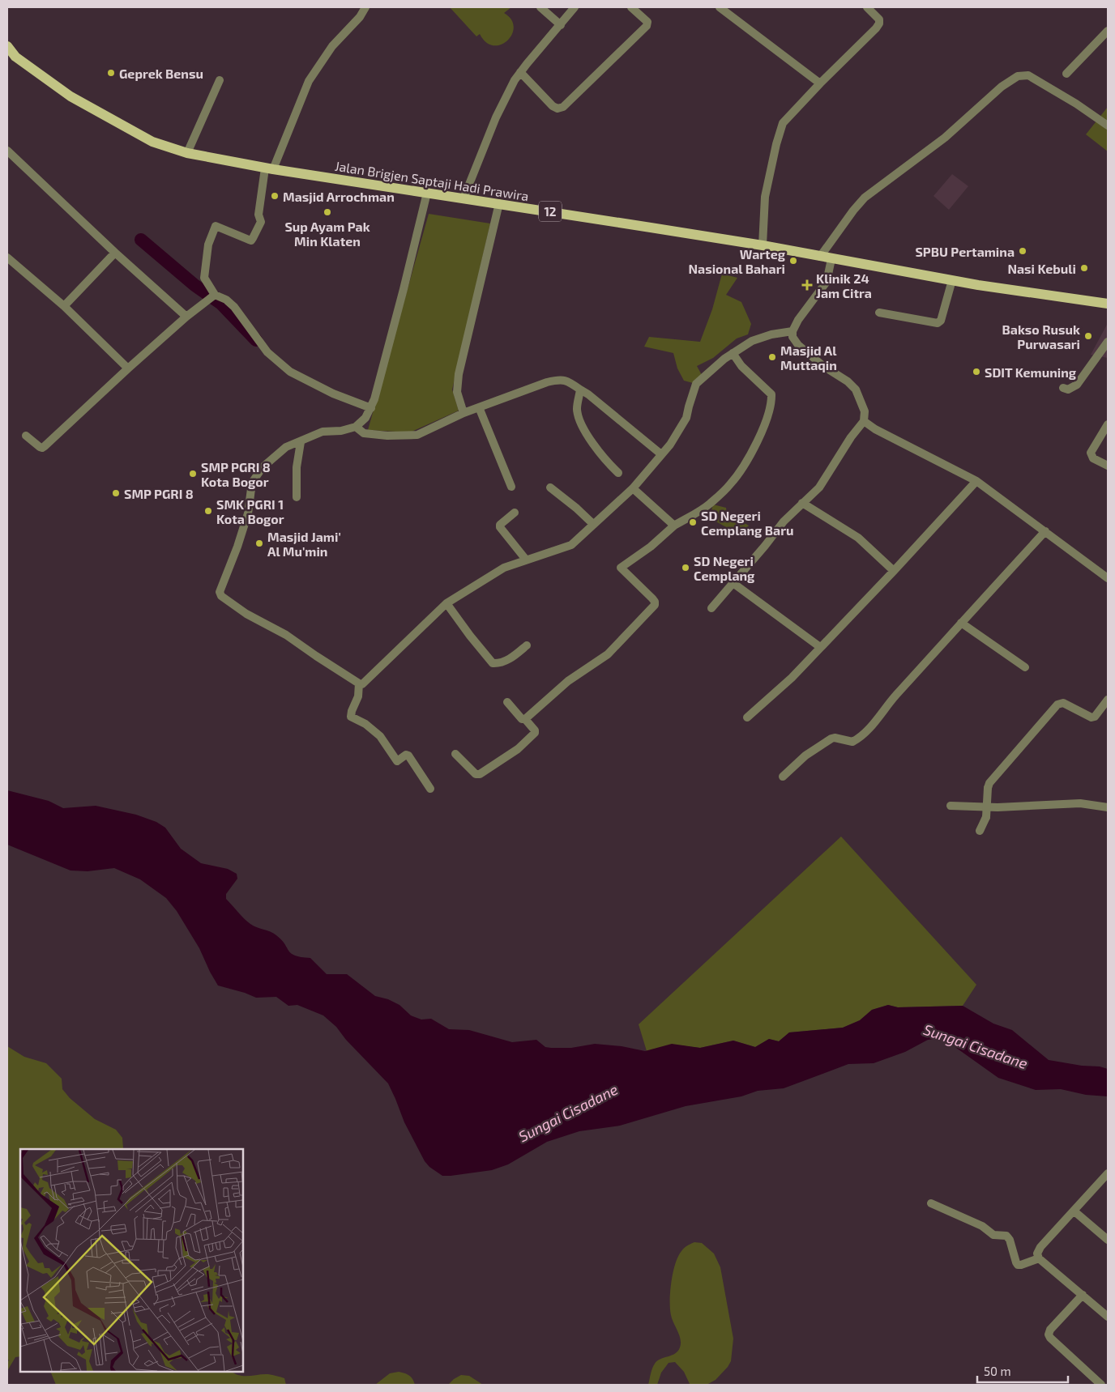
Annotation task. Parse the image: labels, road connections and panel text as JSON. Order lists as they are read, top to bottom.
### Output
{
  "streets": {
    "main road": ["Jalan Brigjen Saptaji Hadi Prawira", "12"]
  },
  "crossings": [
    ["Jalan Brigjen Saptaji Hadi Prawira", "12"]
  ],
  "water": ["Sungai Cisadane"],
  "places": {
    "other": [
      "Geprek Bensu",
      "Masjid Arrochman",
      "Sup Ayam Pak Min Klaten",
      "SPBU Pertamina",
      "Warteg Nasional Bahari",
      "Nasi Kebuli",
      "Bakso Rusuk Purwasari",
      "Masjid Al Muttaqin",
      "SDIT Kemuning",
      "SMP PGRI 8 Kota Bogor",
      "SMP PGRI 8",
      "SMK PGRI 1 Kota Bogor",
      "SD Negeri Cemplang Baru",
      "Masjid Jami' Al Mu'min",
      "SD Negeri Cemplang"
    ],
    "health": ["Klinik 24 Jam Citra"]
  },
  "scale_bar": "50 m"
}
